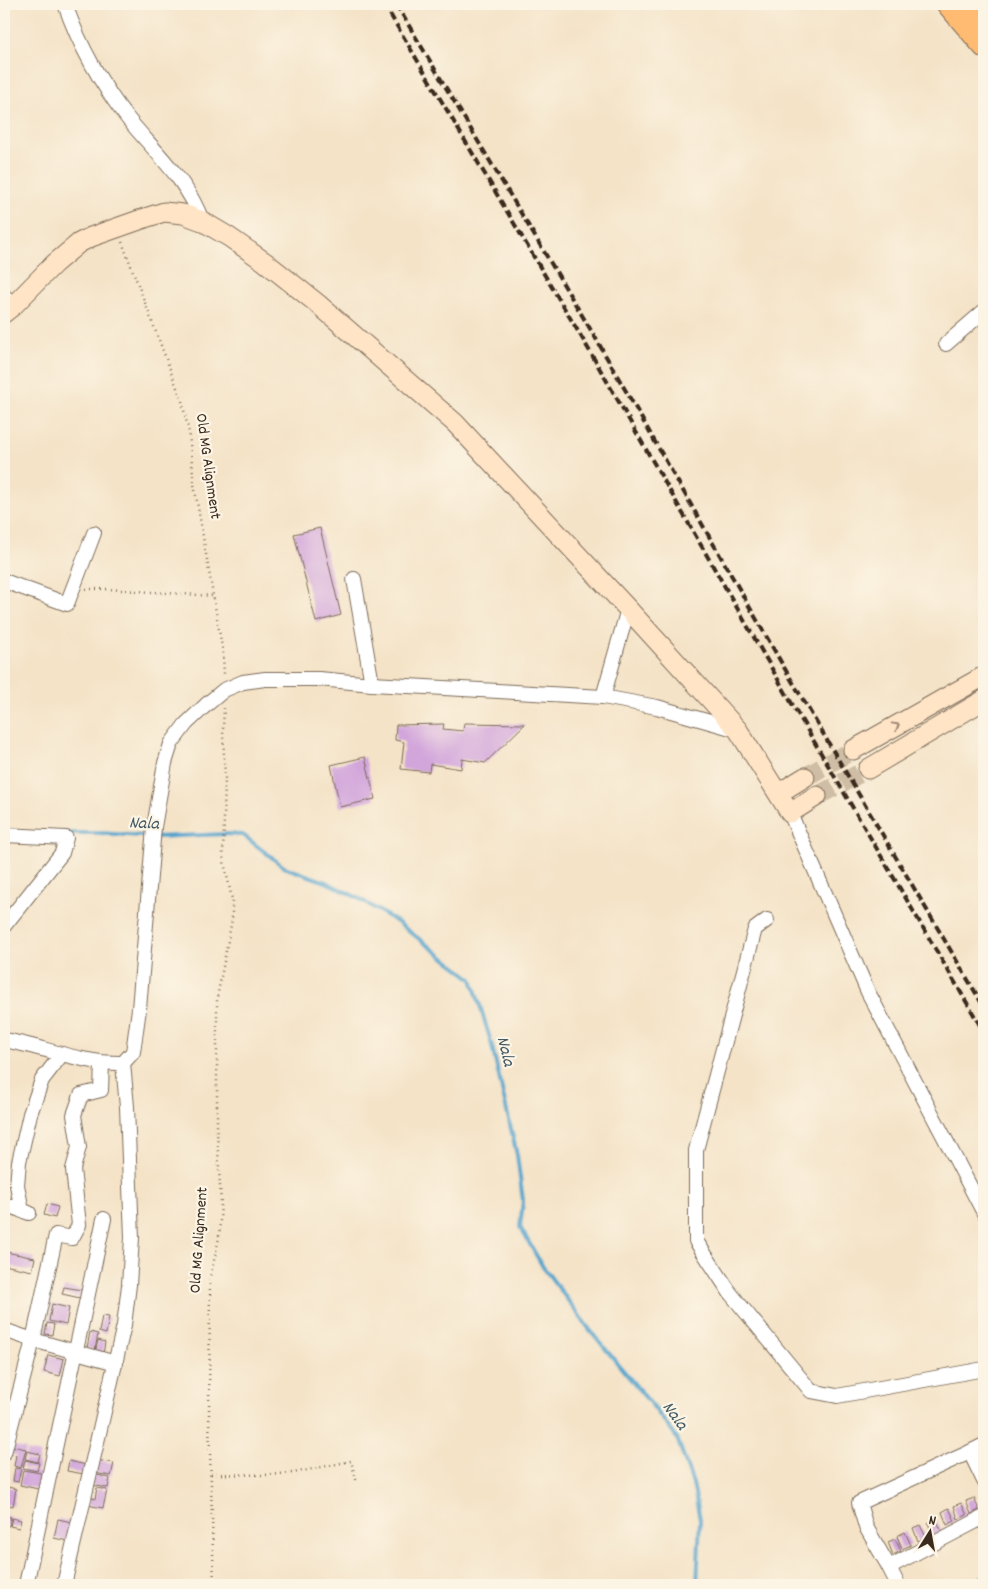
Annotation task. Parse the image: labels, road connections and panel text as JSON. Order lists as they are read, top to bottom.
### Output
{
  "streets": {
    "path": ["Old MG Alignment"]
  },
  "water": ["Nala"],
  "north": "top"
}
